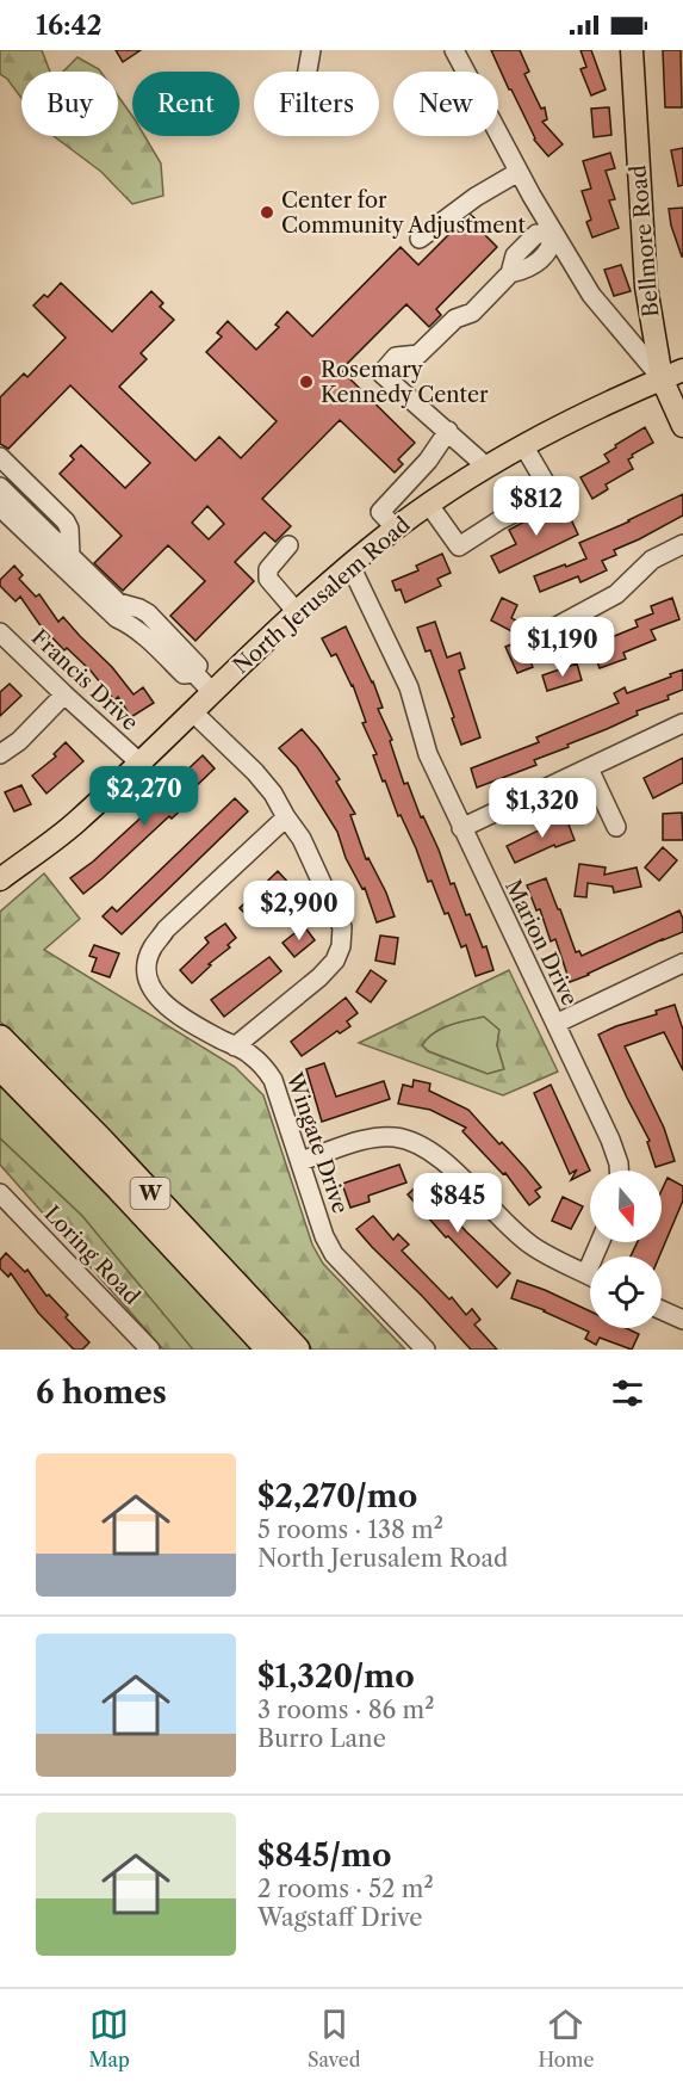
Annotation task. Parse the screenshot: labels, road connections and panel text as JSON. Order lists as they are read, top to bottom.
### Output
{
  "streets": {
    "highway": ["W"],
    "main road": ["Bellmore Road", "North Jerusalem Road"],
    "street": [
      "Francis Drive",
      "Marion Drive",
      "Wingate Drive",
      "Loring Road"
    ]
  },
  "crossings": [
    ["Bellmore Road", "North Jerusalem Road"],
    ["North Jerusalem Road", "Francis Drive"],
    ["North Jerusalem Road", "Marion Drive"]
  ],
  "places": ["Center for Community Adjustment", "Rosemary Kennedy Center"],
  "north": "bottom",
  "page": {
    "status": "16:42",
    "chip": [
      "Buy",
      "Rent",
      "Filters",
      "New"
    ],
    "price": [
      "$812",
      "$1,190",
      "$2,270",
      "$1,320",
      "$2,900",
      "$845"
    ],
    "heading": "6 homes",
    "list": [
      {
        "name": "$2,270/mo",
        "note": "5 rooms · 138 m² · North Jerusalem Road"
      },
      {
        "name": "$1,320/mo",
        "note": "3 rooms · 86 m² · Burro Lane"
      },
      {
        "name": "$845/mo",
        "note": "2 rooms · 52 m² · Wagstaff Drive"
      }
    ],
    "tabs": ["Map", "Saved", "Home"]
  }
}
